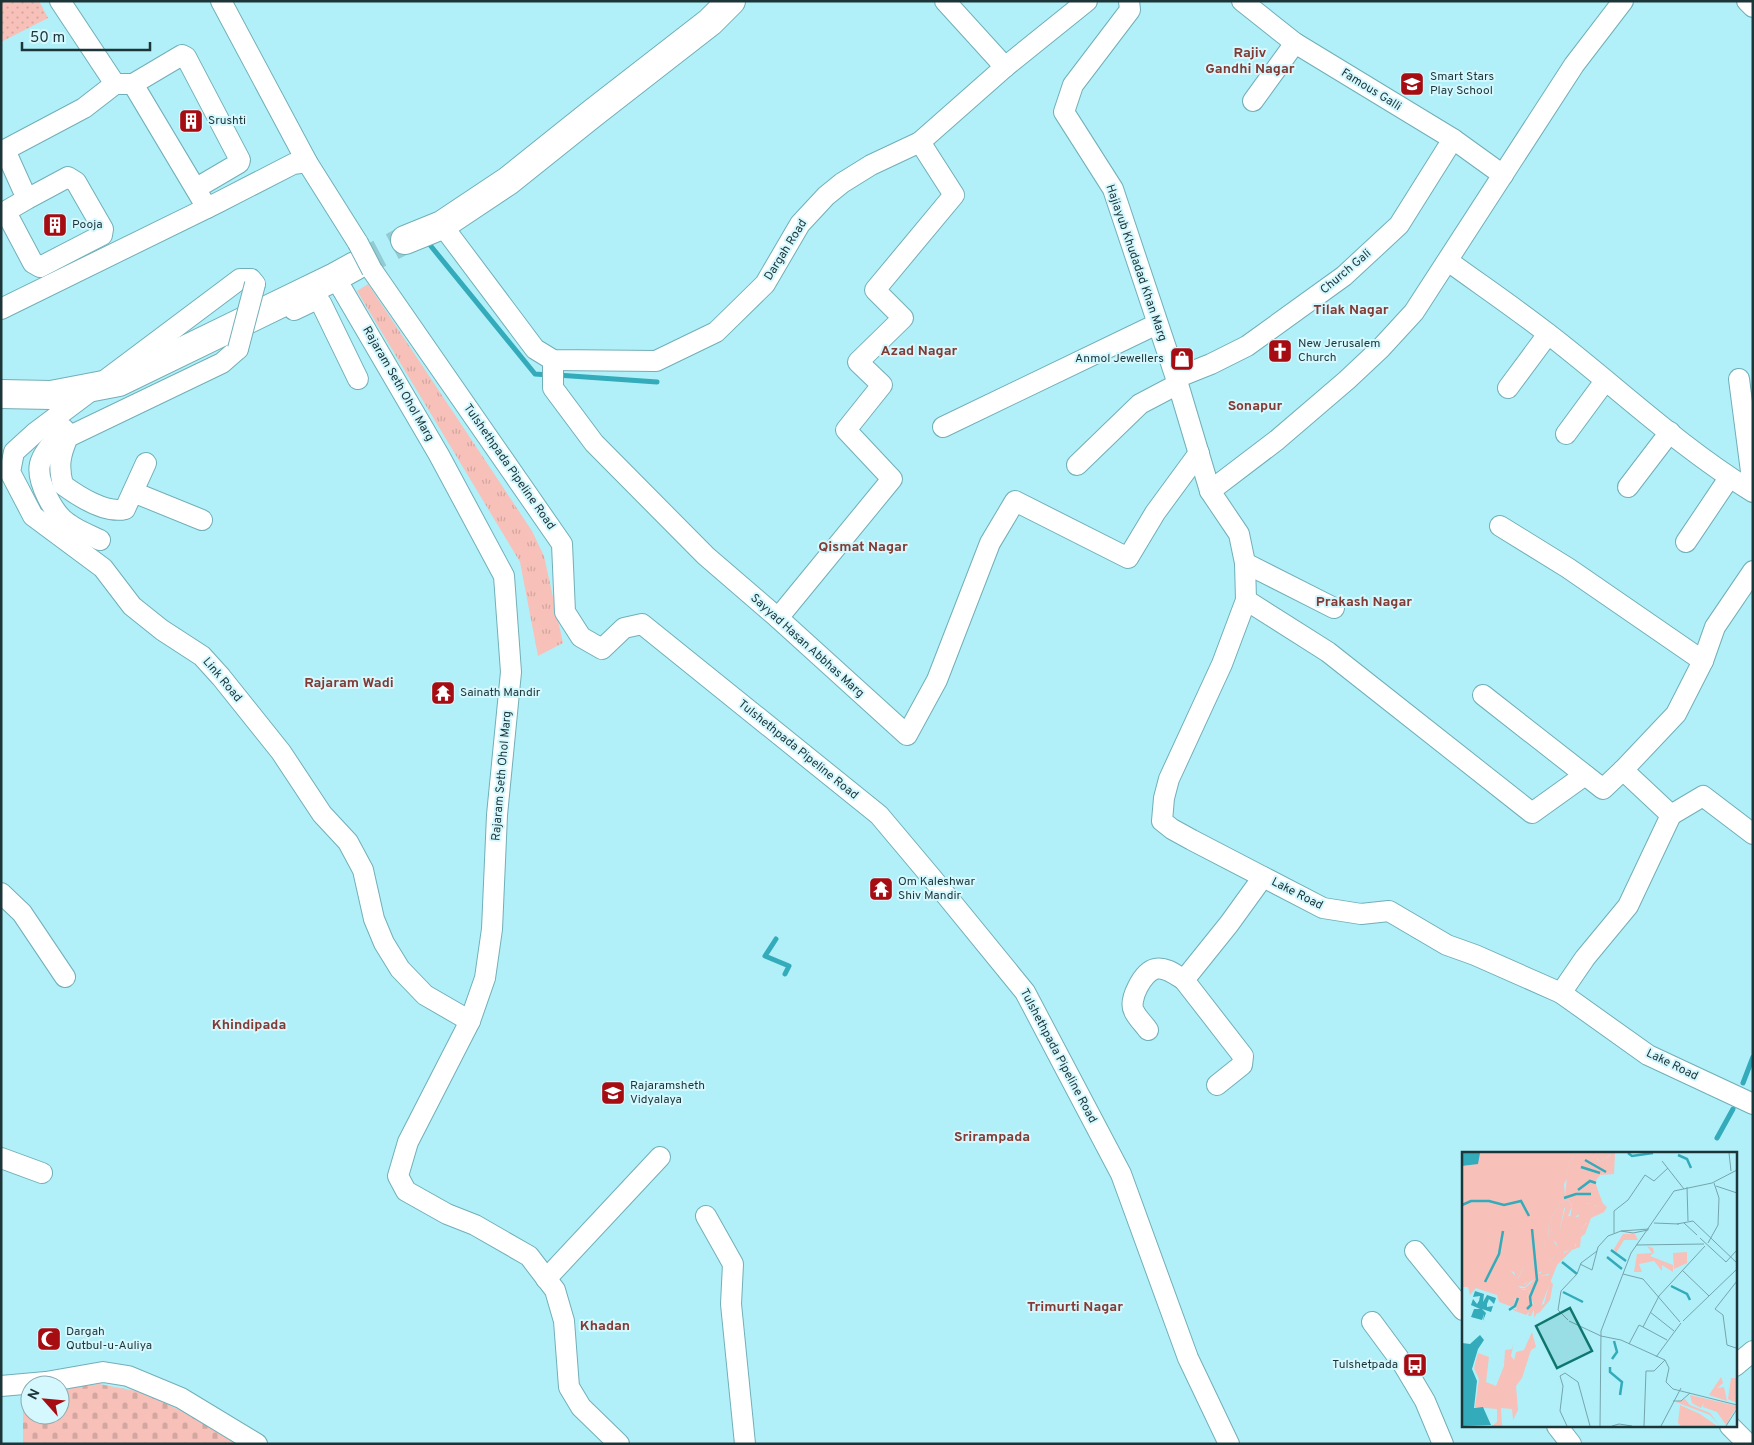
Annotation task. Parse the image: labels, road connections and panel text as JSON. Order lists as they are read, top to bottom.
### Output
{
  "streets": {
    "street": [
      "Famous Galli",
      "Dargah Road",
      "Hajiayub Khudadad Khan Marg",
      "Church Gali",
      "Rajaram Seth Ohol Marg",
      "Tulshethpada Pipeline Road",
      "Sayyad Hasan Abbhas Marg",
      "Link Road",
      "Lake Road"
    ]
  },
  "crossings": [
    ["Famous Galli", "Church Gali"],
    ["Dargah Road", "Sayyad Hasan Abbhas Marg"],
    ["Hajiayub Khudadad Khan Marg", "Church Gali"],
    ["Hajiayub Khudadad Khan Marg", "Sayyad Hasan Abbhas Marg"],
    ["Hajiayub Khudadad Khan Marg", "Lake Road"],
    ["Rajaram Seth Ohol Marg", "Tulshethpada Pipeline Road"],
    ["Rajaram Seth Ohol Marg", "Link Road"]
  ],
  "districts": [
    "Rajiv Gandhi Nagar",
    "Tilak Nagar",
    "Azad Nagar",
    "Sonapur",
    "Qismat Nagar",
    "Prakash Nagar",
    "Rajaram Wadi",
    "Khindipada",
    "Srirampada",
    "Trimurti Nagar",
    "Khadan"
  ],
  "places": {
    "school or university": ["Smart Stars Play School", "Rajaramsheth Vidyalaya"],
    "building": ["Srushti", "Pooja"],
    "church": ["New Jerusalem Church"],
    "shop": ["Anmol Jewellers"],
    "temple": ["Sainath Mandir", "Om Kaleshwar Shiv Mandir"],
    "mosque": ["Dargah Qutbul-u-Auliya"],
    "bus stop": ["Tulshetpada"]
  },
  "scale_bar": "50 m",
  "north": "top left"
}
